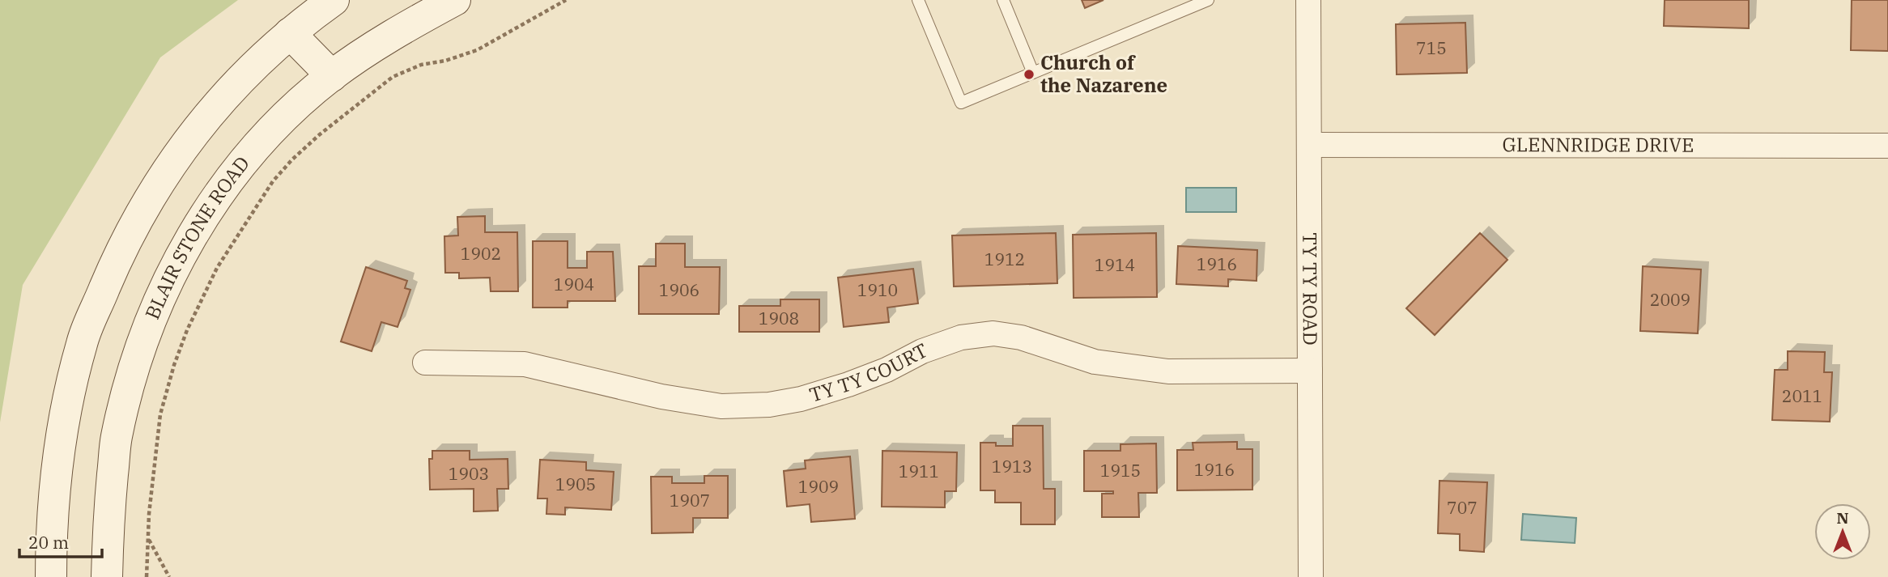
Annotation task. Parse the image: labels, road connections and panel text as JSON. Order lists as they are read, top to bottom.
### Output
{
  "streets": {
    "main road": ["BLAIR STONE ROAD"],
    "street": ["GLENNRIDGE DRIVE", "TY TY ROAD", "TY TY COURT"]
  },
  "crossings": [
    ["GLENNRIDGE DRIVE", "TY TY ROAD"],
    ["TY TY ROAD", "TY TY COURT"]
  ],
  "places": ["Church of the Nazarene"],
  "house_numbers": [
    "715",
    "1902",
    "1912",
    "1916",
    "1914",
    "1904",
    "1906",
    "1910",
    "2009",
    "1908",
    "2011",
    "1913",
    "1916",
    "1915",
    "1911",
    "1903",
    "1905",
    "1909",
    "1907",
    "707"
  ],
  "scale_bar": "20 m",
  "north": "top"
}
